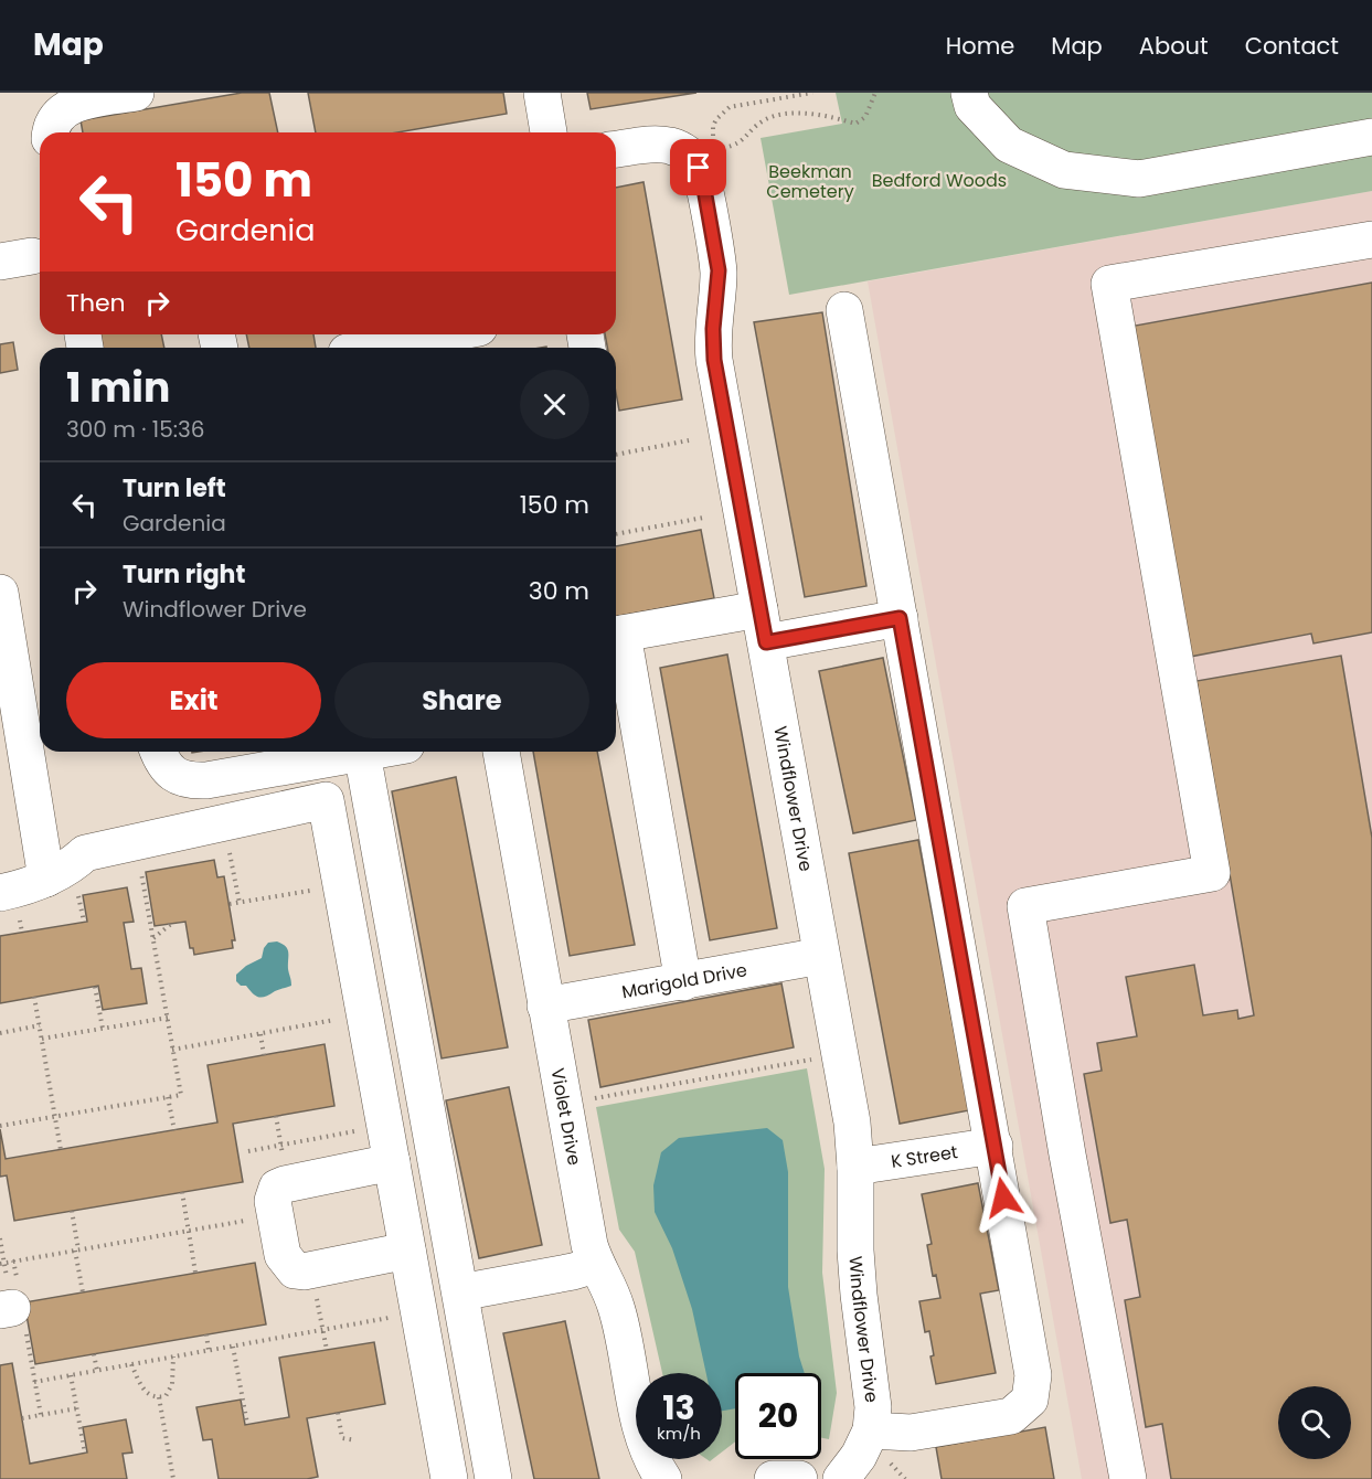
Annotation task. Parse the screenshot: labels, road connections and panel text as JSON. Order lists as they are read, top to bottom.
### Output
{
  "streets": {
    "street": [
      "Windflower Drive",
      "Marigold Drive",
      "Violet Drive",
      "K Street"
    ]
  },
  "crossings": [
    ["Windflower Drive", "Marigold Drive"],
    ["Windflower Drive", "K Street"],
    ["Marigold Drive", "Violet Drive"]
  ],
  "parks": ["Beekman Cemetery", "Bedford Woods"],
  "page": {
    "header": "Map",
    "nav": [
      "Home",
      "Map",
      "About",
      "Contact"
    ],
    "turn": ["150 m", "Gardenia"],
    "then": "Then",
    "heading": ["1 min", "300 m · 15:36"],
    "list": [
      {
        "name": "Turn left",
        "note": "Gardenia",
        "value": "150 m"
      },
      {
        "name": "Turn right",
        "note": "Windflower Drive",
        "value": "30 m"
      }
    ],
    "buttons": ["Exit", "Share"],
    "speed": "13 km/h",
    "limit": "20"
  }
}
